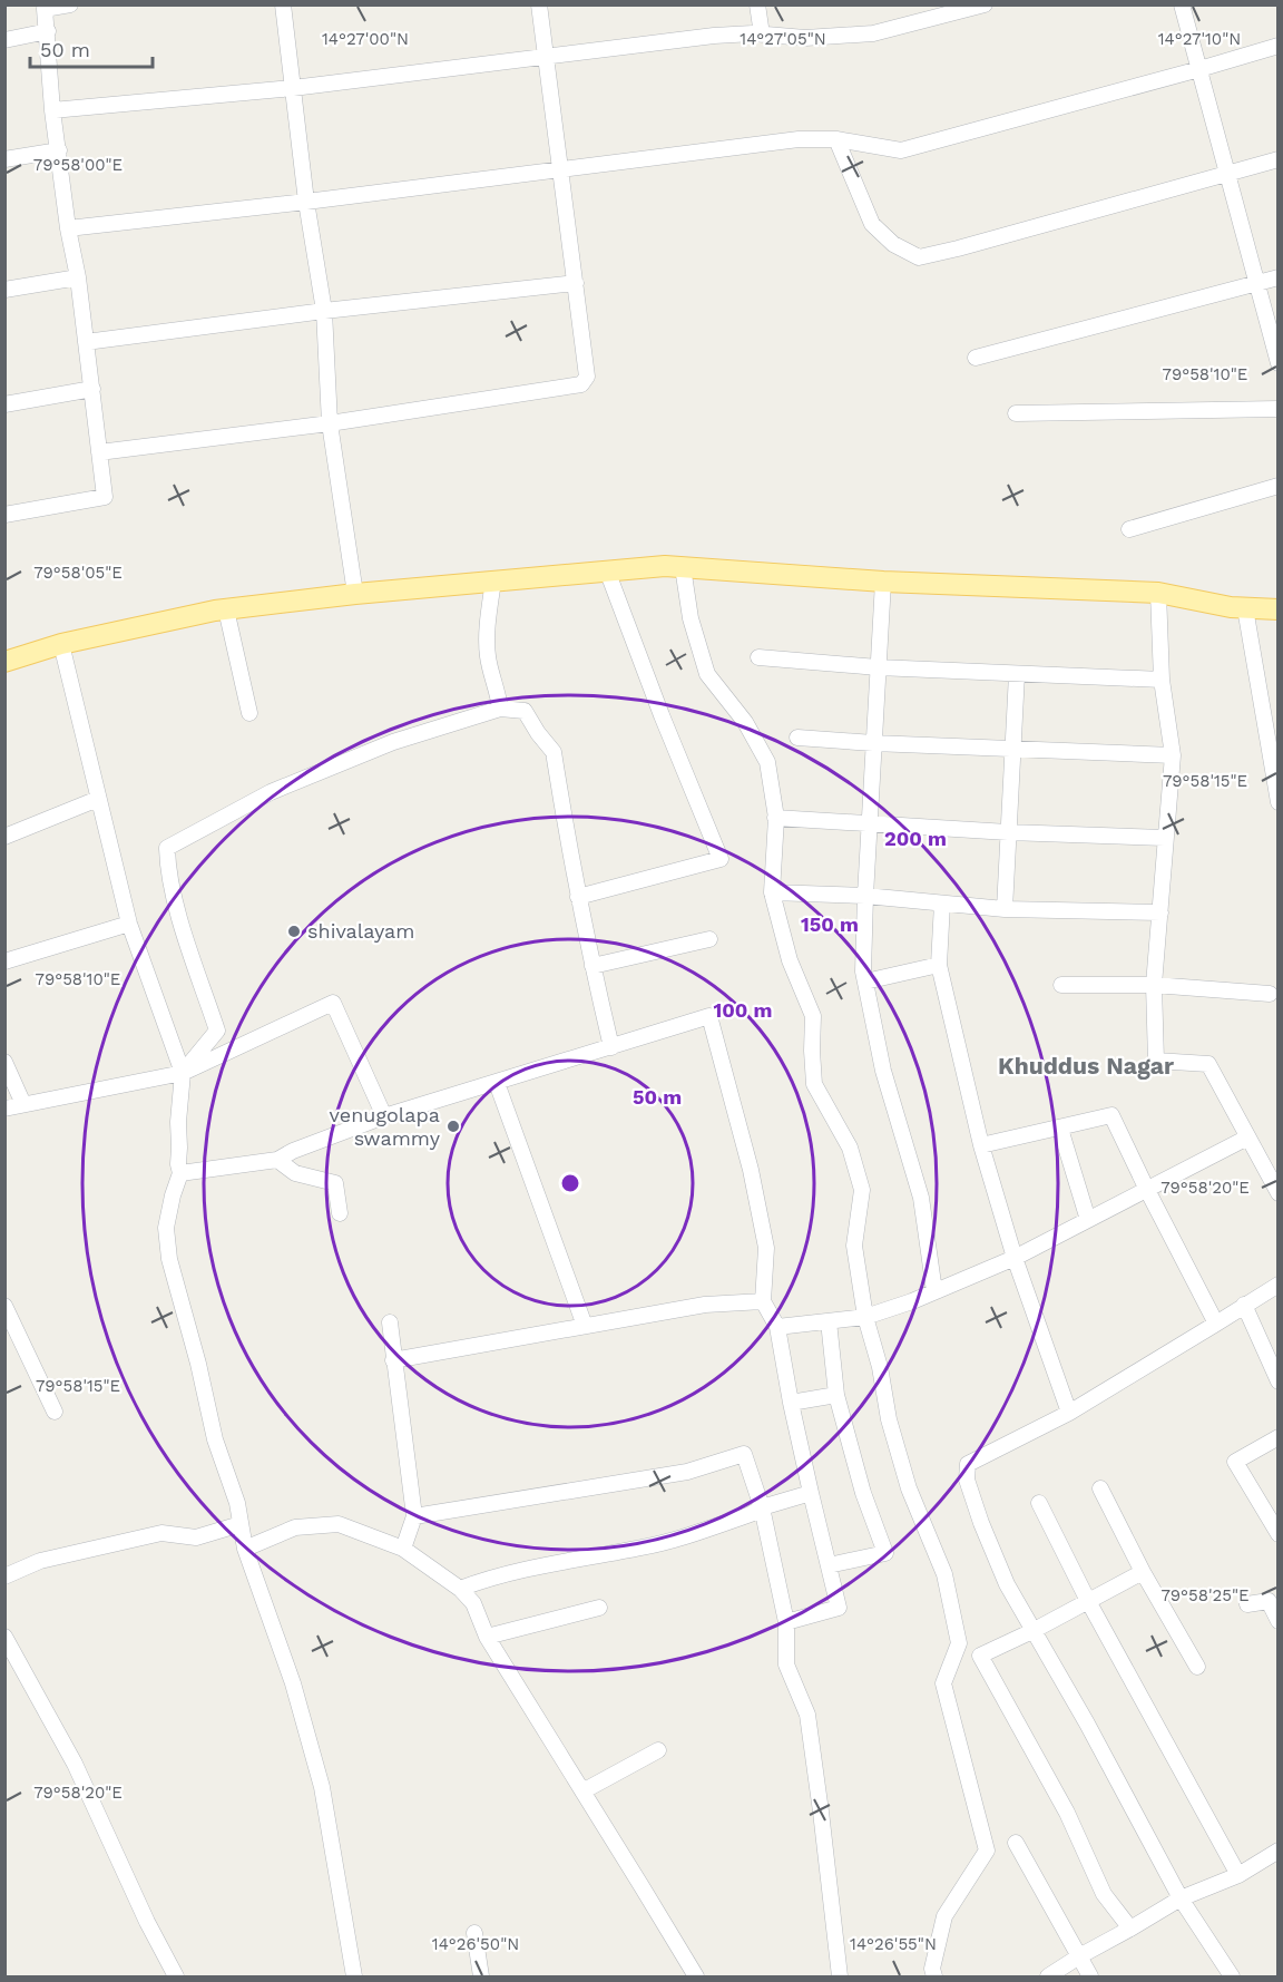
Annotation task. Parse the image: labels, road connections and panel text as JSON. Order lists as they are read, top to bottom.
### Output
{
  "districts": ["Khuddus Nagar"],
  "places": ["shivalayam", "venugolapa swammy"],
  "scale_bar": "50 m",
  "coordinates": [
    "14°27'00\"N",
    "14°27'05\"N",
    "14°27'10\"N",
    "79°58'00\"E",
    "79°58'10\"E",
    "79°58'05\"E",
    "79°58'15\"E",
    "79°58'20\"E",
    "79°58'25\"E",
    "14°26'50\"N",
    "14°26'55\"N"
  ],
  "rings": [
    "200 m",
    "150 m",
    "100 m",
    "50 m"
  ]
}
